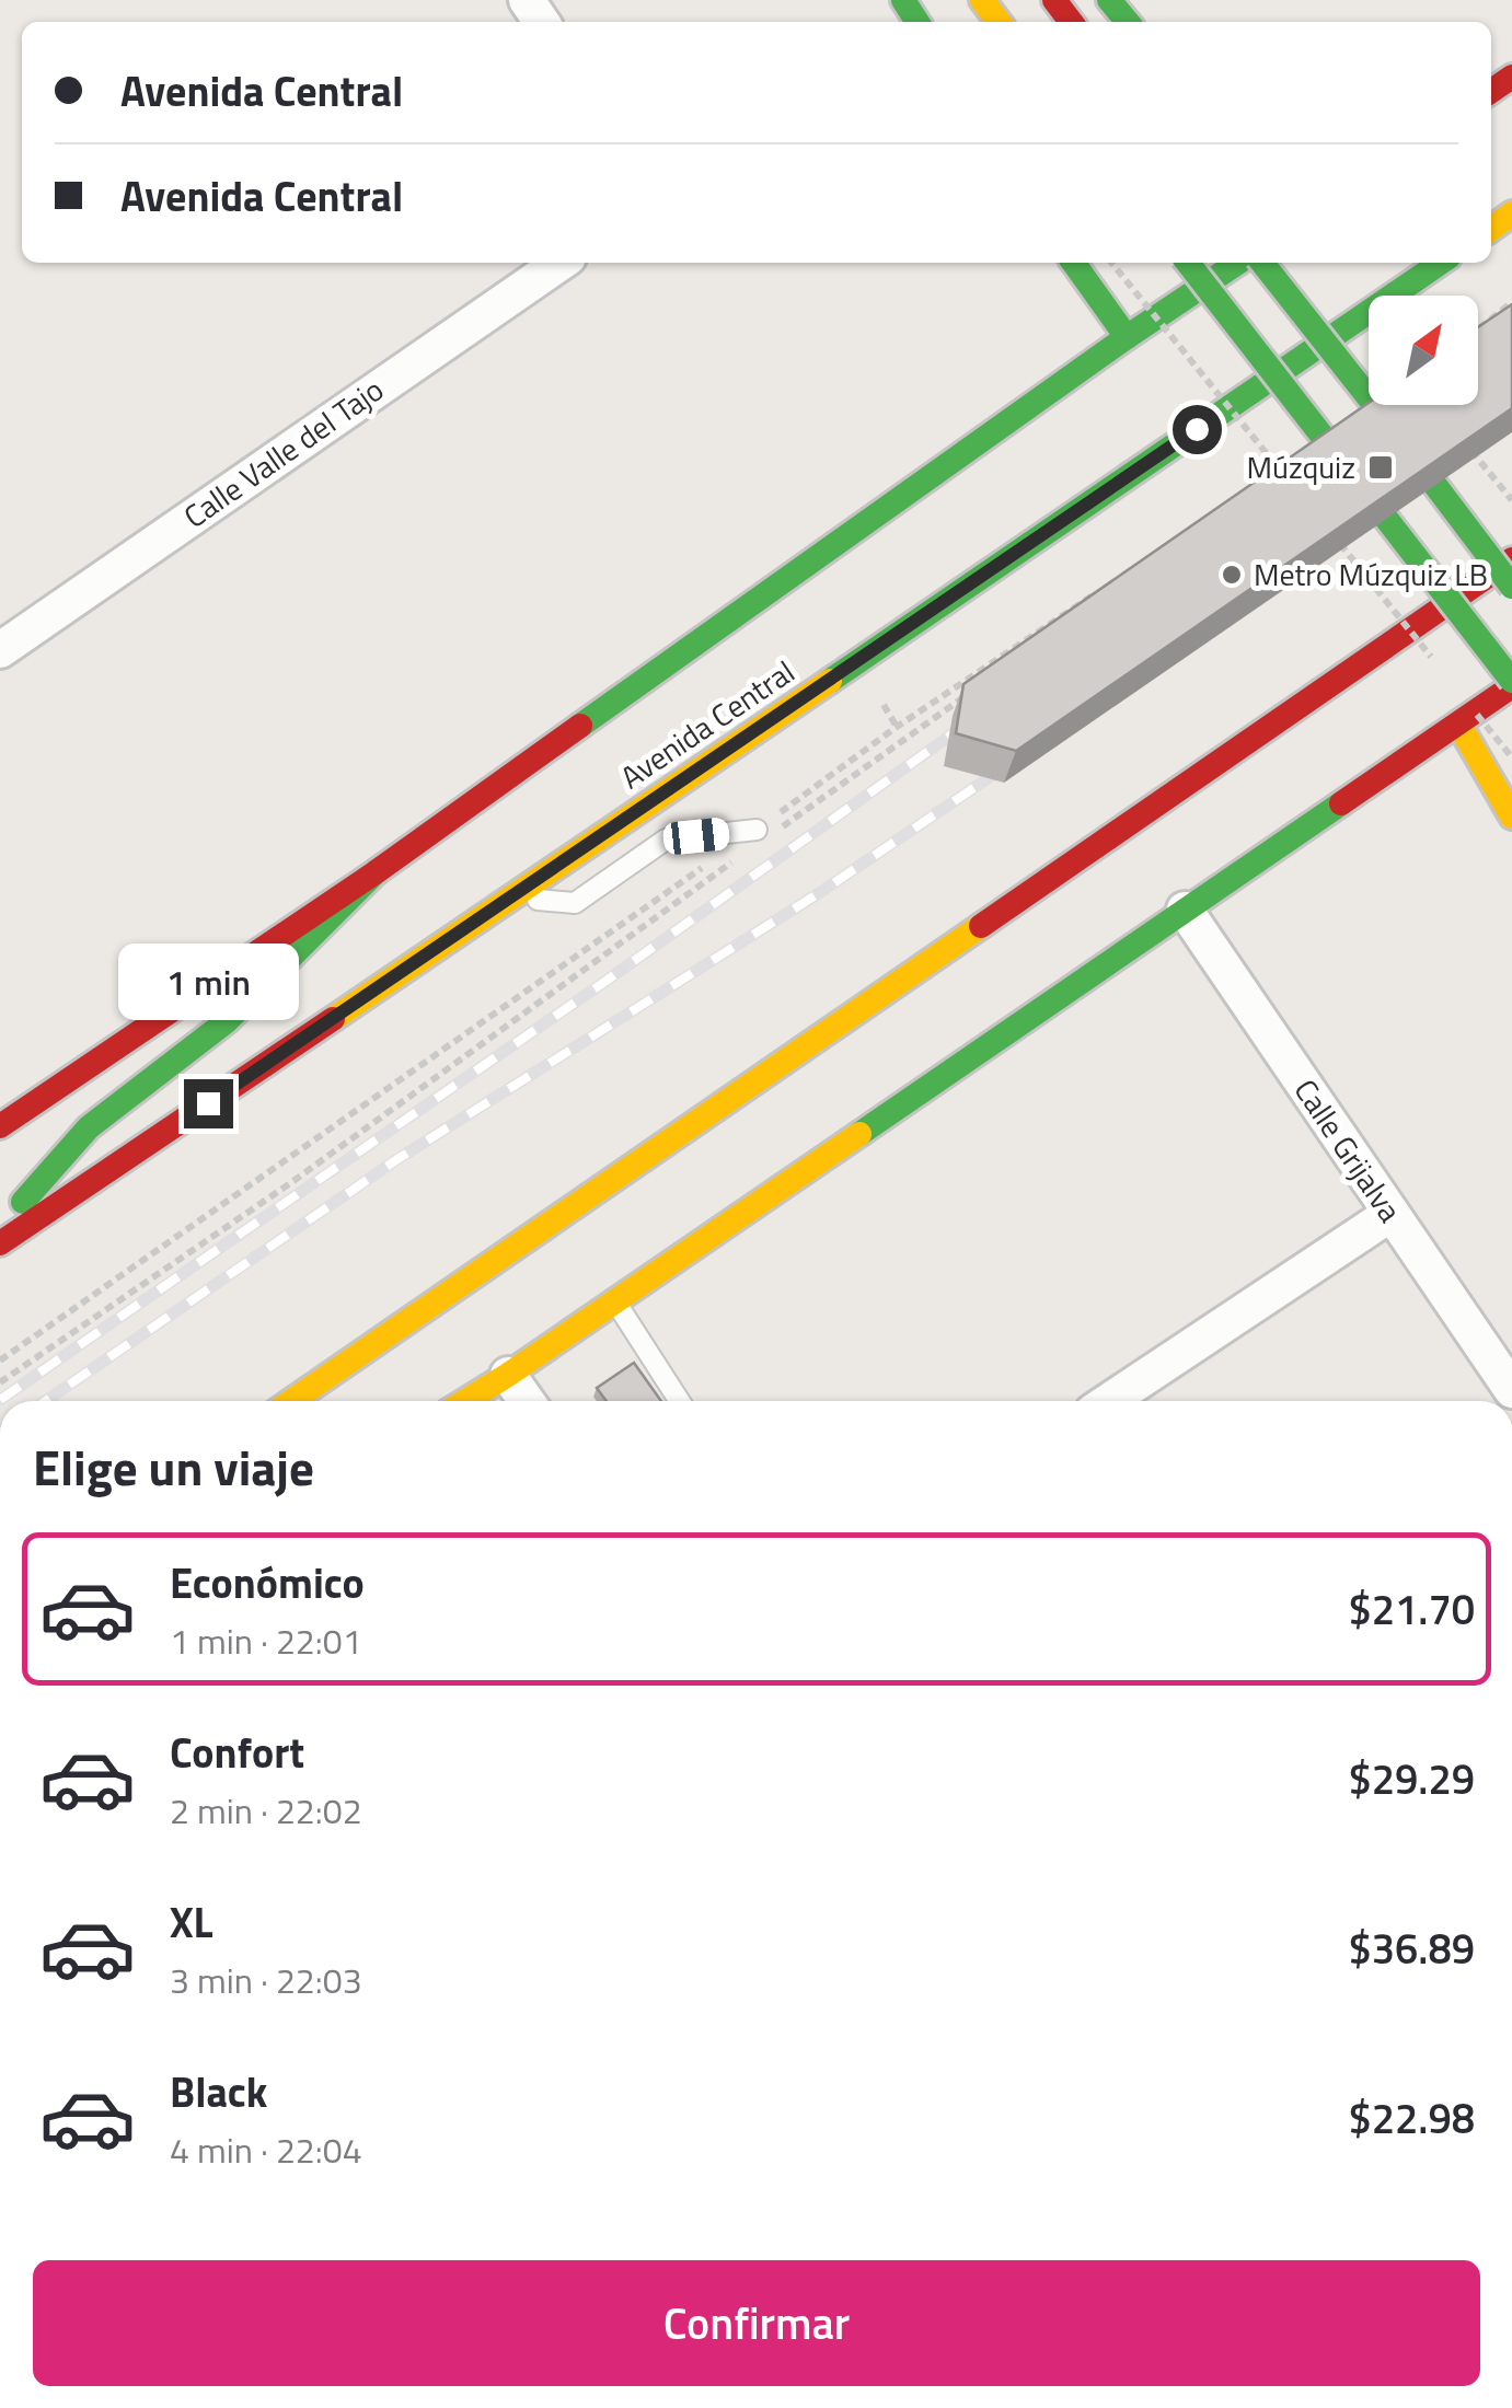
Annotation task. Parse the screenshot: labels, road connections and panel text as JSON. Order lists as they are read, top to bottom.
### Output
{
  "streets": {
    "main road": ["Avenida Central"],
    "street": ["Calle Valle del Tajo", "Calle Grijalva"]
  },
  "places": {
    "transit": ["Múzquiz"],
    "other": ["Metro Múzquiz LB"]
  },
  "north": "top right",
  "page": {
    "banner": ["Avenida Central", "Avenida Central"],
    "bubble": "1 min",
    "heading": "Elige un viaje",
    "list": [
      {
        "name": "Económico",
        "note": "1 min · 22:01",
        "value": "$21.70"
      },
      {
        "name": "Confort",
        "note": "2 min · 22:02",
        "value": "$29.29"
      },
      {
        "name": "XL",
        "note": "3 min · 22:03",
        "value": "$36.89"
      },
      {
        "name": "Black",
        "note": "4 min · 22:04",
        "value": "$22.98"
      }
    ],
    "buttons": "Confirmar"
  }
}
